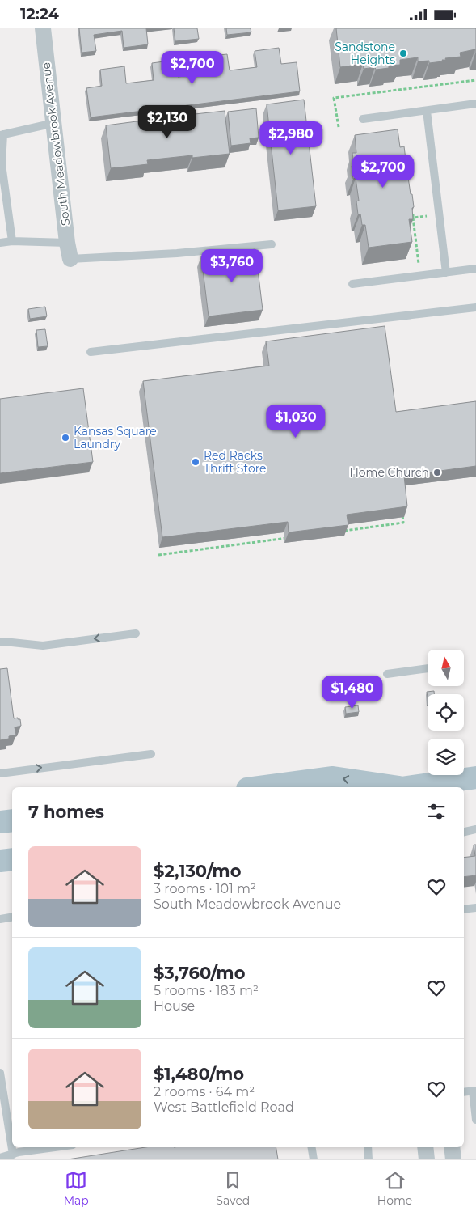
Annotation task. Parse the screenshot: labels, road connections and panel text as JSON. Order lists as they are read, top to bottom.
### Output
{
  "streets": {
    "street": ["South Meadowbrook Avenue"]
  },
  "places": [
    "Sandstone Heights",
    "Kansas Square Laundry",
    "Red Racks Thrift Store",
    "Home Church"
  ],
  "north": "top",
  "page": {
    "status": "12:24",
    "price": [
      "$2,700",
      "$2,130",
      "$2,980",
      "$2,700",
      "$3,760",
      "$1,030",
      "$1,480"
    ],
    "heading": "7 homes",
    "list": [
      {
        "name": "$2,130/mo",
        "note": "3 rooms · 101 m² · South Meadowbrook Avenue"
      },
      {
        "name": "$3,760/mo",
        "note": "5 rooms · 183 m² · House"
      },
      {
        "name": "$1,480/mo",
        "note": "2 rooms · 64 m² · West Battlefield Road"
      }
    ],
    "tabs": ["Map", "Saved", "Home"]
  }
}
